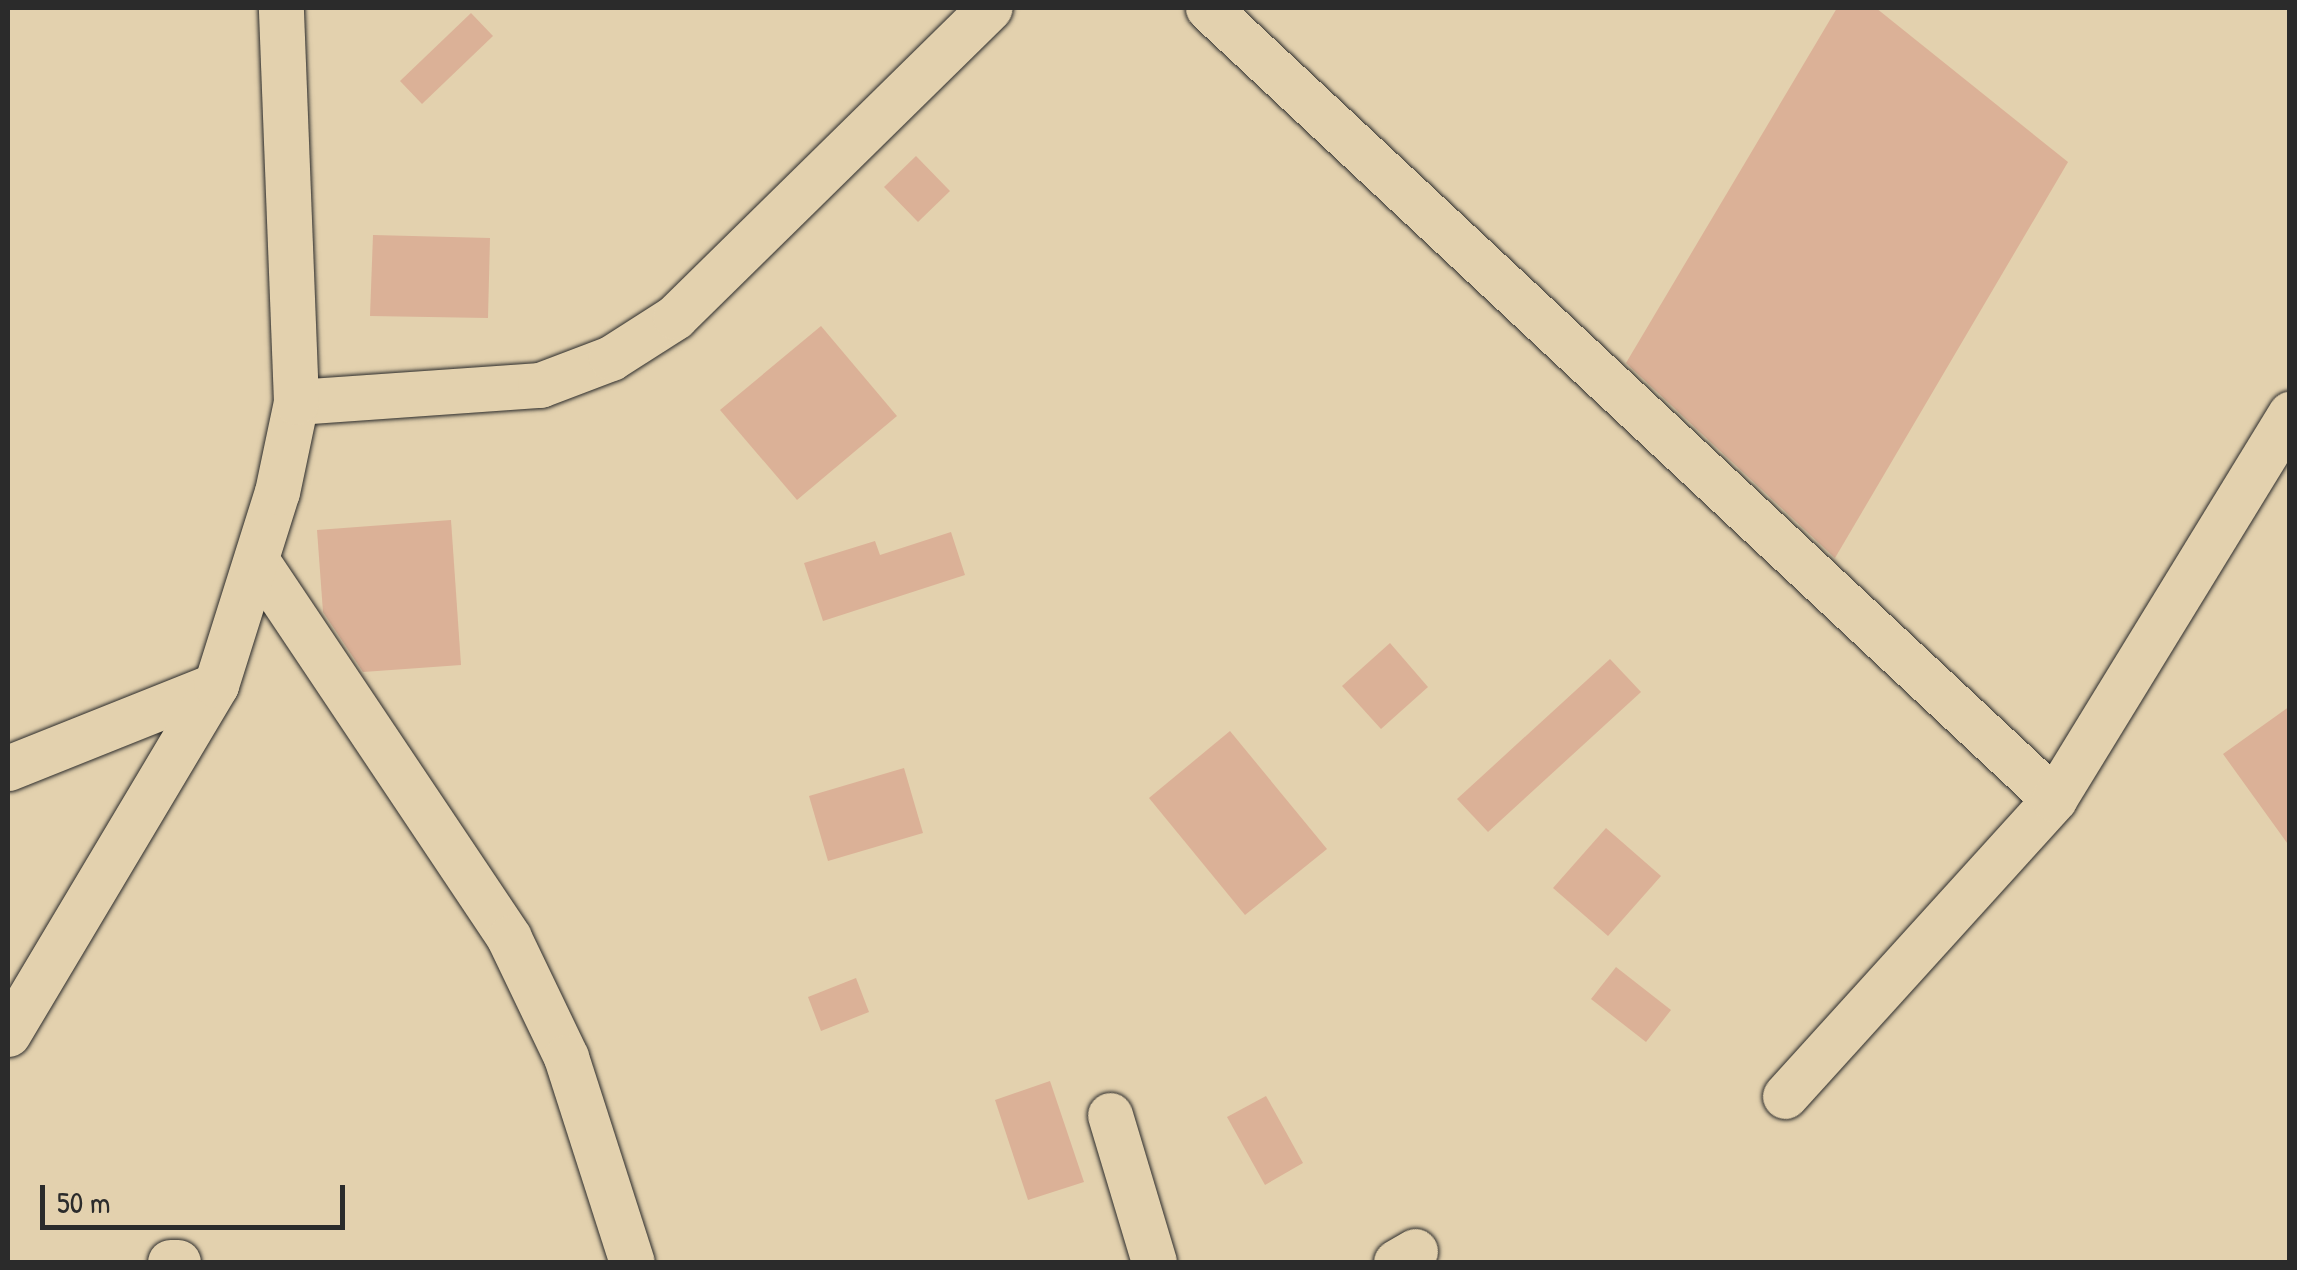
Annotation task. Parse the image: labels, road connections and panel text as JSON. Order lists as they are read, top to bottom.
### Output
{
  "scale_bar": "50 m"
}
